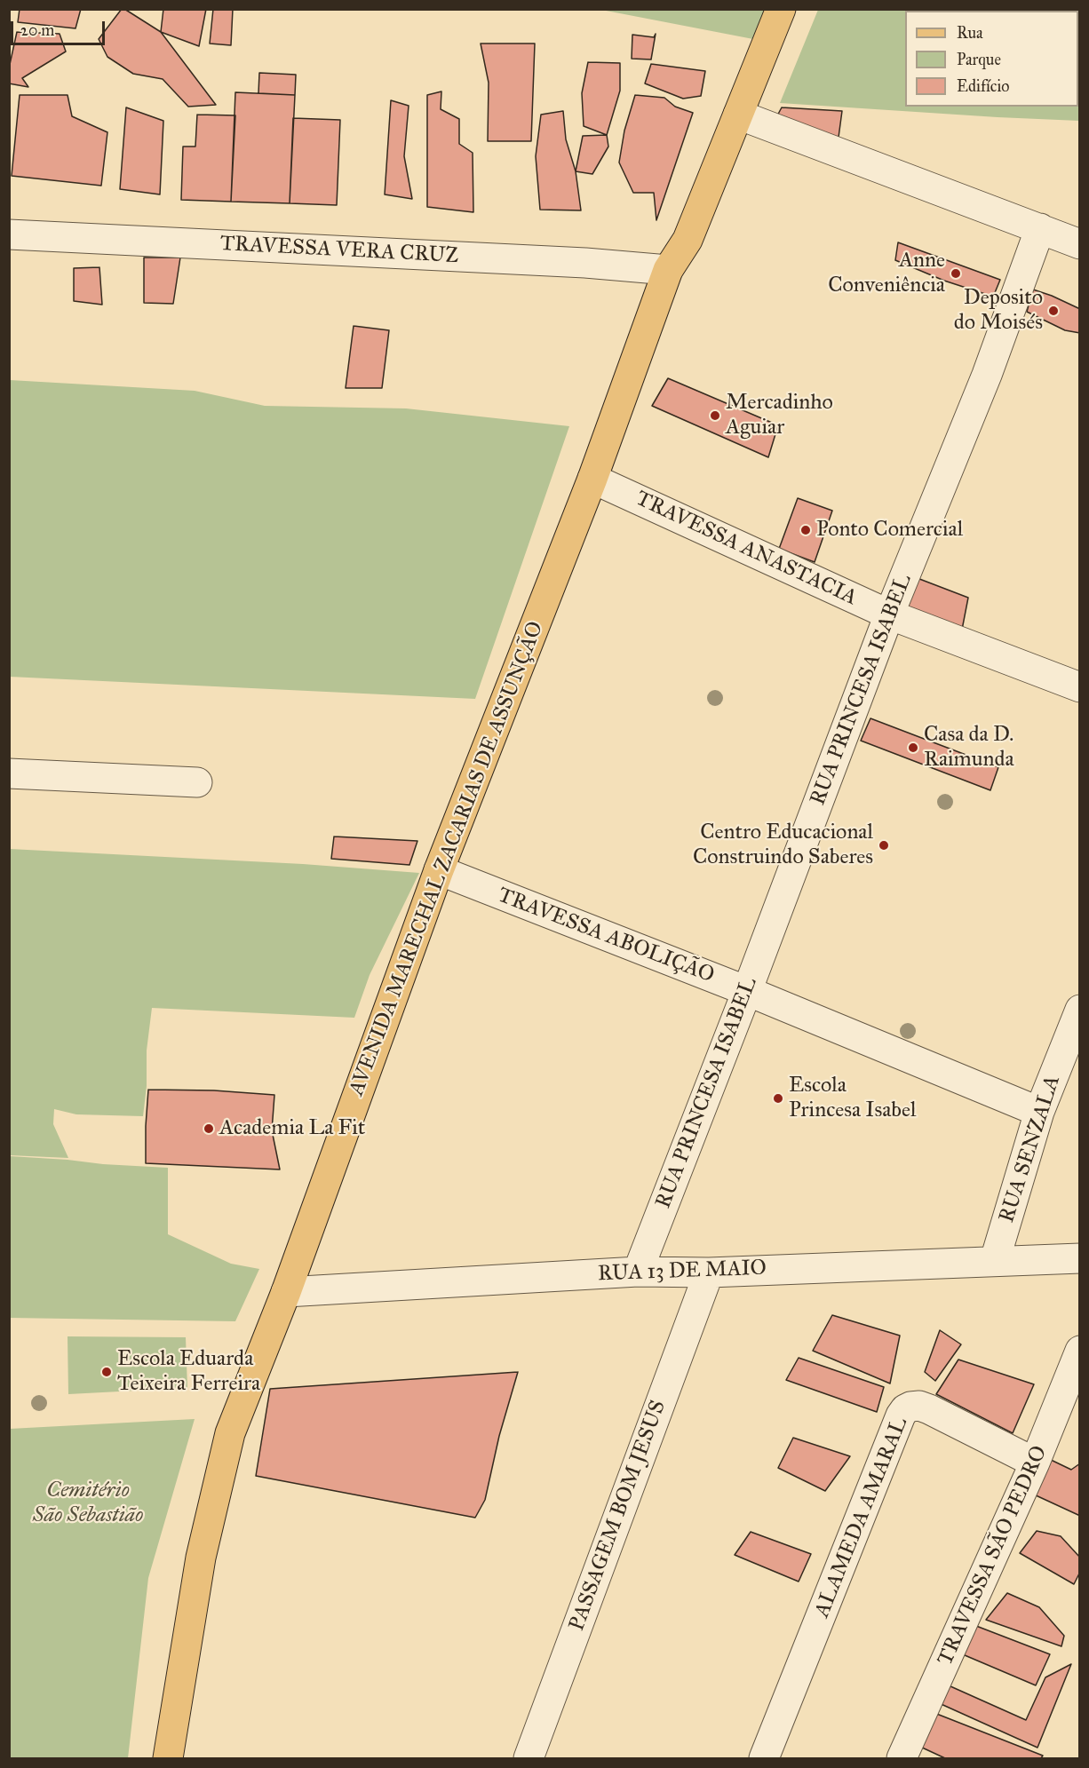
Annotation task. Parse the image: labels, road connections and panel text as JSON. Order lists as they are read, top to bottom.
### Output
{
  "streets": {
    "main road": ["AVENIDA MARECHAL ZACARIAS DE ASSUNÇÃO"],
    "street": [
      "TRAVESSA VERA CRUZ",
      "TRAVESSA ANASTACIA",
      "RUA PRINCESA ISABEL",
      "TRAVESSA ABOLIÇÃO",
      "RUA SENZALA",
      "RUA 13 DE MAIO",
      "PASSAGEM BOM JESUS",
      "ALAMEDA AMARAL",
      "TRAVESSA SÃO PEDRO"
    ]
  },
  "crossings": [
    ["TRAVESSA VERA CRUZ", "AVENIDA MARECHAL ZACARIAS DE ASSUNÇÃO"],
    ["TRAVESSA ANASTACIA", "RUA PRINCESA ISABEL"],
    ["TRAVESSA ANASTACIA", "AVENIDA MARECHAL ZACARIAS DE ASSUNÇÃO"],
    ["RUA PRINCESA ISABEL", "TRAVESSA ABOLIÇÃO"],
    ["RUA PRINCESA ISABEL", "RUA 13 DE MAIO"],
    ["AVENIDA MARECHAL ZACARIAS DE ASSUNÇÃO", "TRAVESSA ABOLIÇÃO"],
    ["AVENIDA MARECHAL ZACARIAS DE ASSUNÇÃO", "RUA 13 DE MAIO"],
    ["TRAVESSA ABOLIÇÃO", "RUA SENZALA"],
    ["RUA SENZALA", "RUA 13 DE MAIO"],
    ["RUA 13 DE MAIO", "PASSAGEM BOM JESUS"],
    ["ALAMEDA AMARAL", "TRAVESSA SÃO PEDRO"]
  ],
  "parks": ["Cemitério São Sebastião"],
  "places": [
    "Anne Conveniência",
    "Deposito do Moisés",
    "Mercadinho Aguiar",
    "Ponto Comercial",
    "Casa da D. Raimunda",
    "Centro Educacional Construindo Saberes",
    "Escola Princesa Isabel",
    "Academia La Fit",
    "Escola Eduarda Teixeira Ferreira"
  ],
  "legend": ["Rua", "Parque", "Edifício"],
  "scale_bar": "20 m"
}
